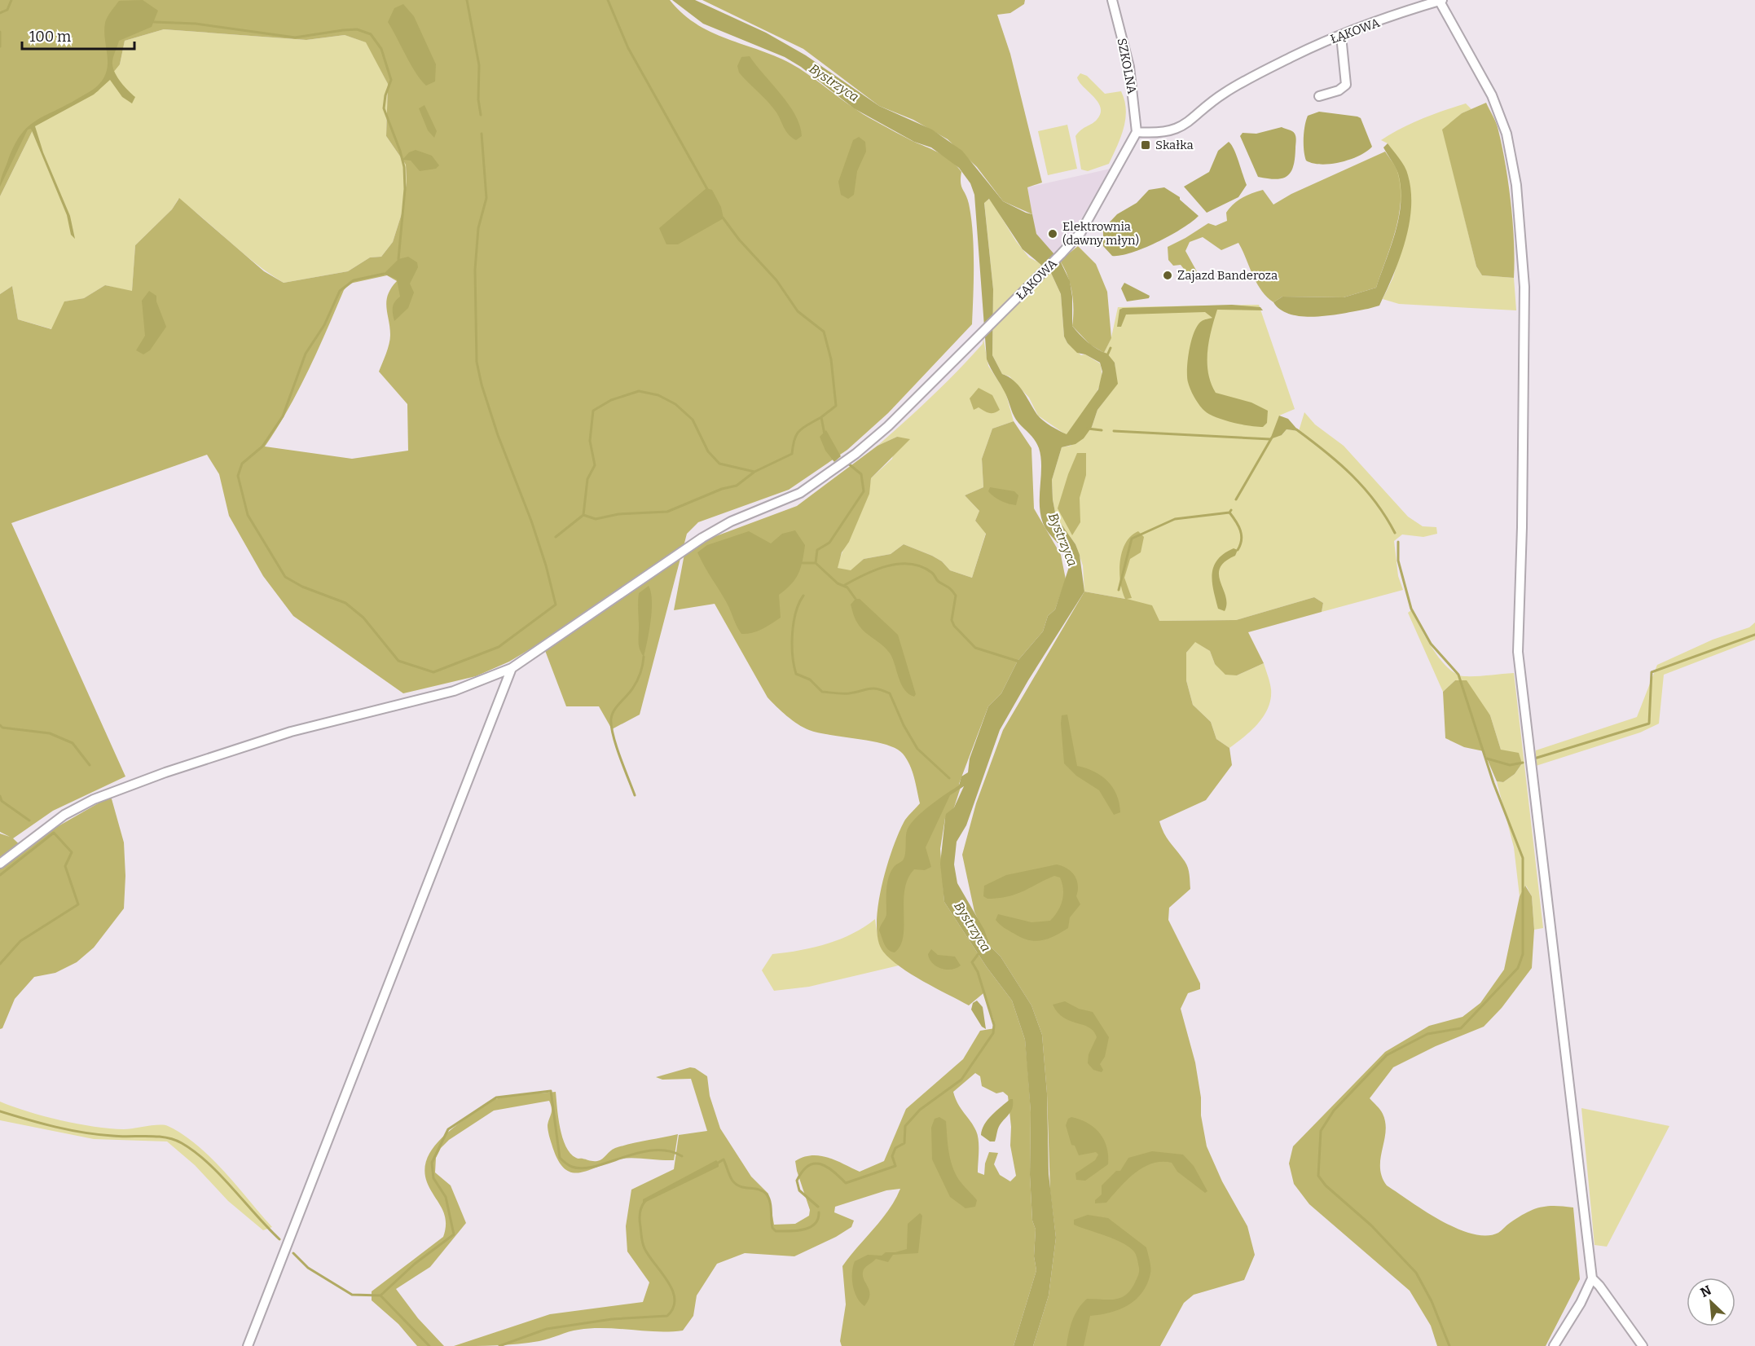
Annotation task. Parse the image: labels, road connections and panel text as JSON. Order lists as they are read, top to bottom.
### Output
{
  "streets": {
    "street": ["ŁĄKOWA", "SZKOLNA"]
  },
  "crossings": [
    ["ŁĄKOWA", "SZKOLNA"]
  ],
  "water": ["Bystrzyca"],
  "places": {
    "transit": ["Skałka"],
    "other": ["Elektrownia (dawny młyn)", "Zajazd Banderoza"]
  },
  "scale_bar": "100 m",
  "north": "top left"
}
